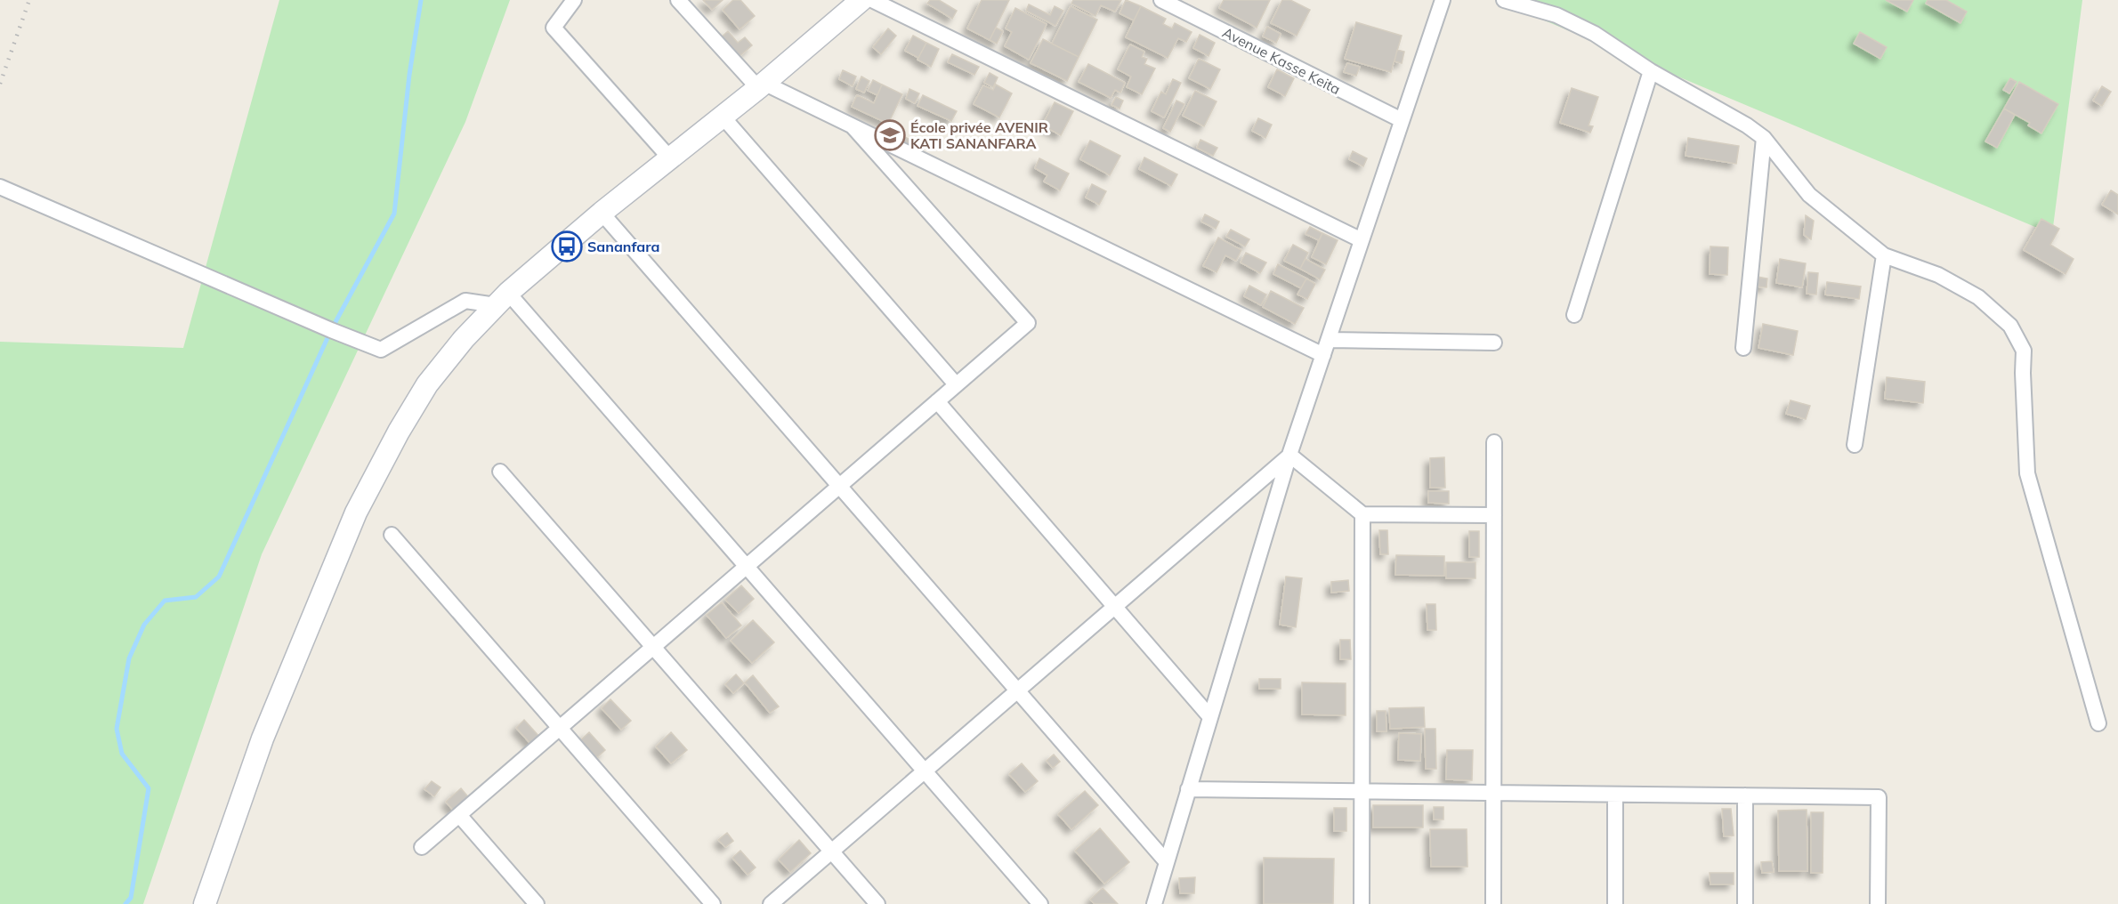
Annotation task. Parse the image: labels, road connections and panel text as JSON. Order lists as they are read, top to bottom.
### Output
{
  "streets": {
    "street": ["Avenue Kasse Keita"]
  },
  "places": {
    "school or university": ["École privée AVENIR KATI SANANFARA"],
    "bus stop": ["Sananfara"]
  }
}
